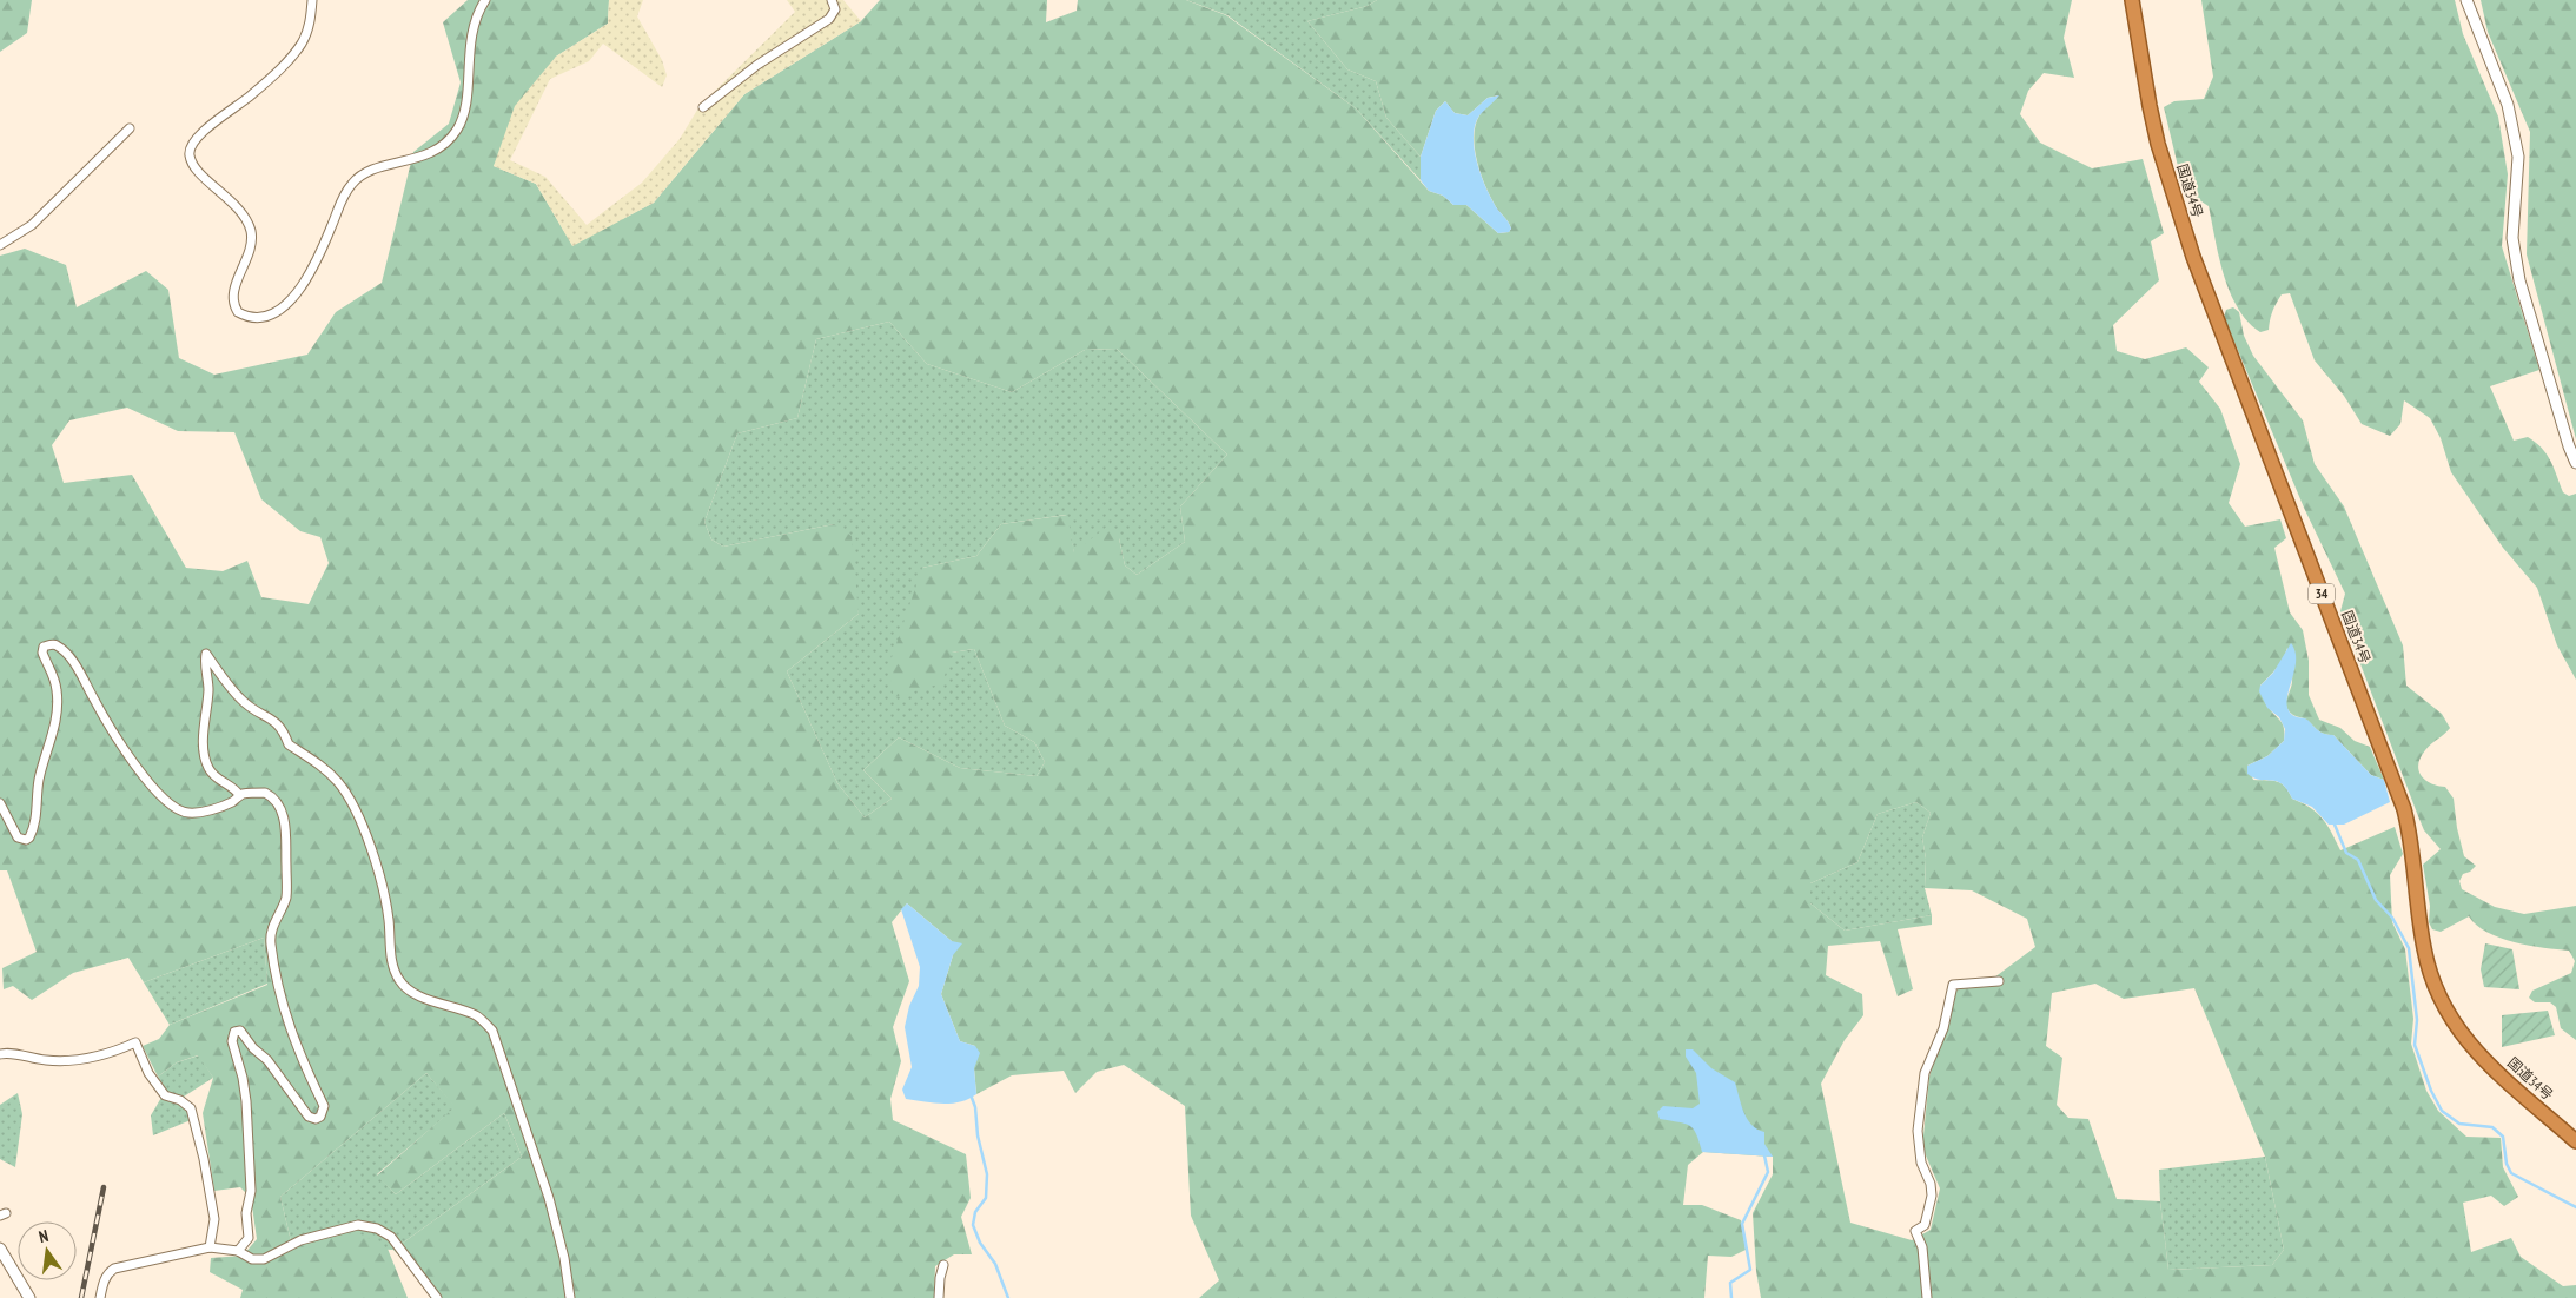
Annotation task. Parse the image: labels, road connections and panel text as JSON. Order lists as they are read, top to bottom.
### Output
{
  "streets": {
    "highway": ["国道34号", "34"]
  },
  "north": "top"
}
